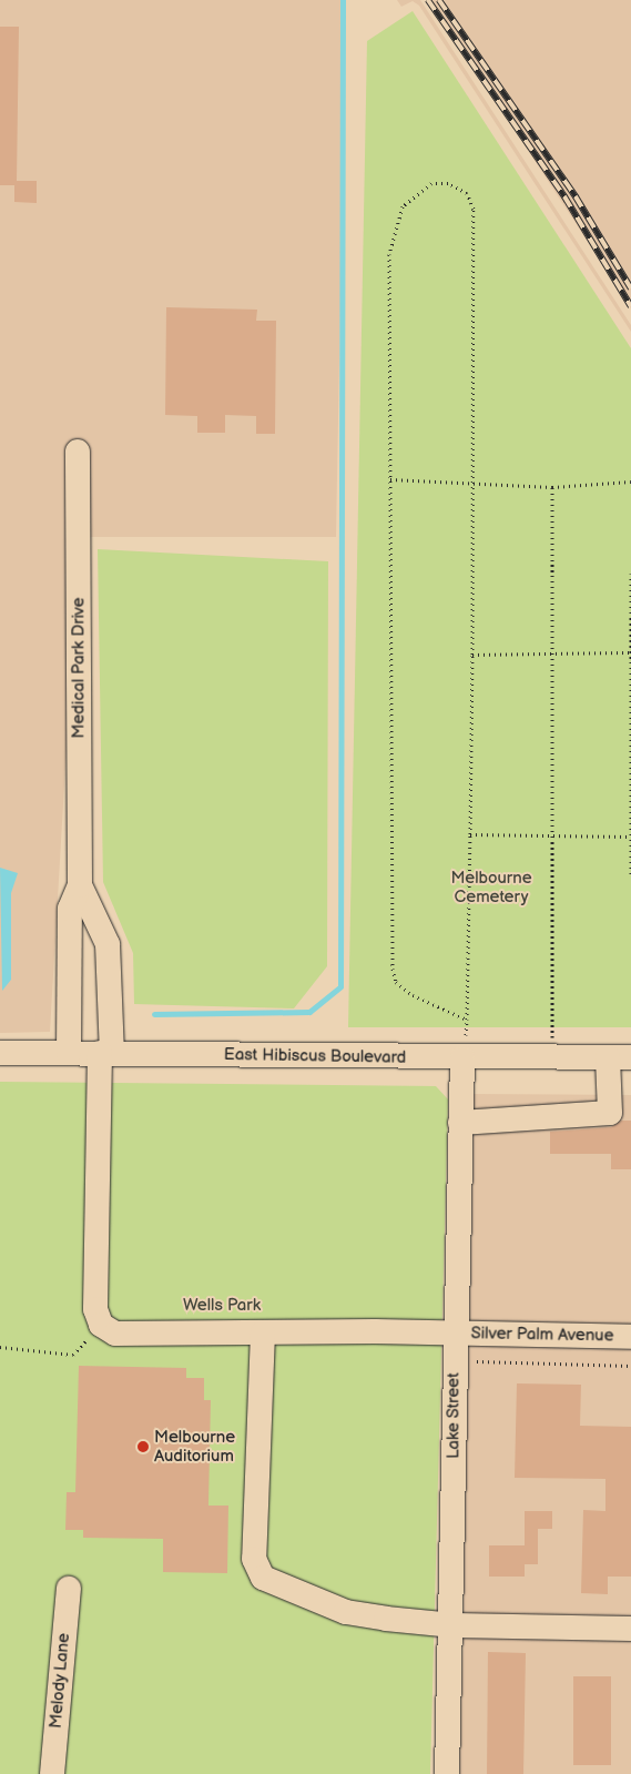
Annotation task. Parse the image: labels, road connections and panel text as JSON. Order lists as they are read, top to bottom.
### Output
{
  "streets": {
    "street": [
      "Medical Park Drive",
      "East Hibiscus Boulevard",
      "Silver Palm Avenue",
      "Lake Street",
      "Melody Lane"
    ]
  },
  "crossings": [
    ["Medical Park Drive", "East Hibiscus Boulevard"],
    ["Medical Park Drive", "Silver Palm Avenue"],
    ["East Hibiscus Boulevard", "Lake Street"],
    ["Silver Palm Avenue", "Lake Street"]
  ],
  "parks": ["Melbourne Cemetery", "Wells Park"],
  "places": ["Melbourne Auditorium"]
}
